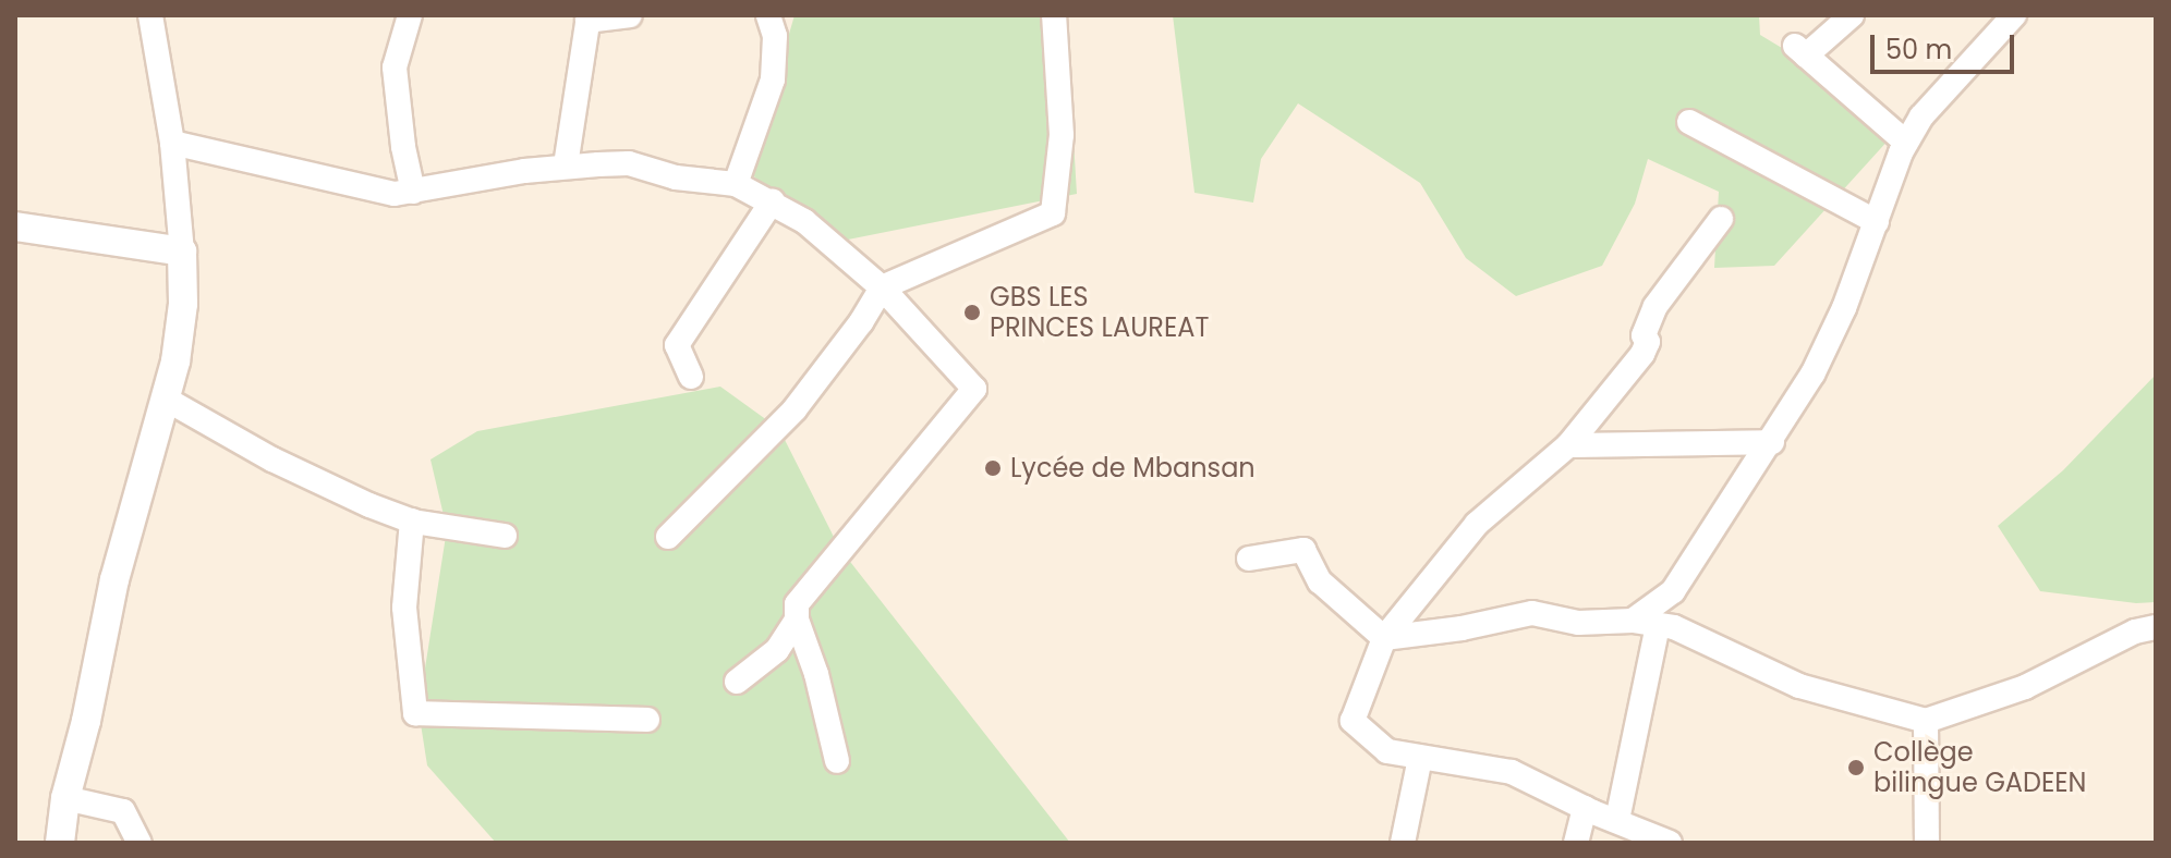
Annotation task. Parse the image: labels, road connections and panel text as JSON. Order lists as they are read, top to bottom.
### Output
{
  "places": ["GBS LES PRINCES LAUREAT", "Lycée de Mbansan", "Collège bilingue GADEEN"],
  "scale_bar": "50 m"
}
